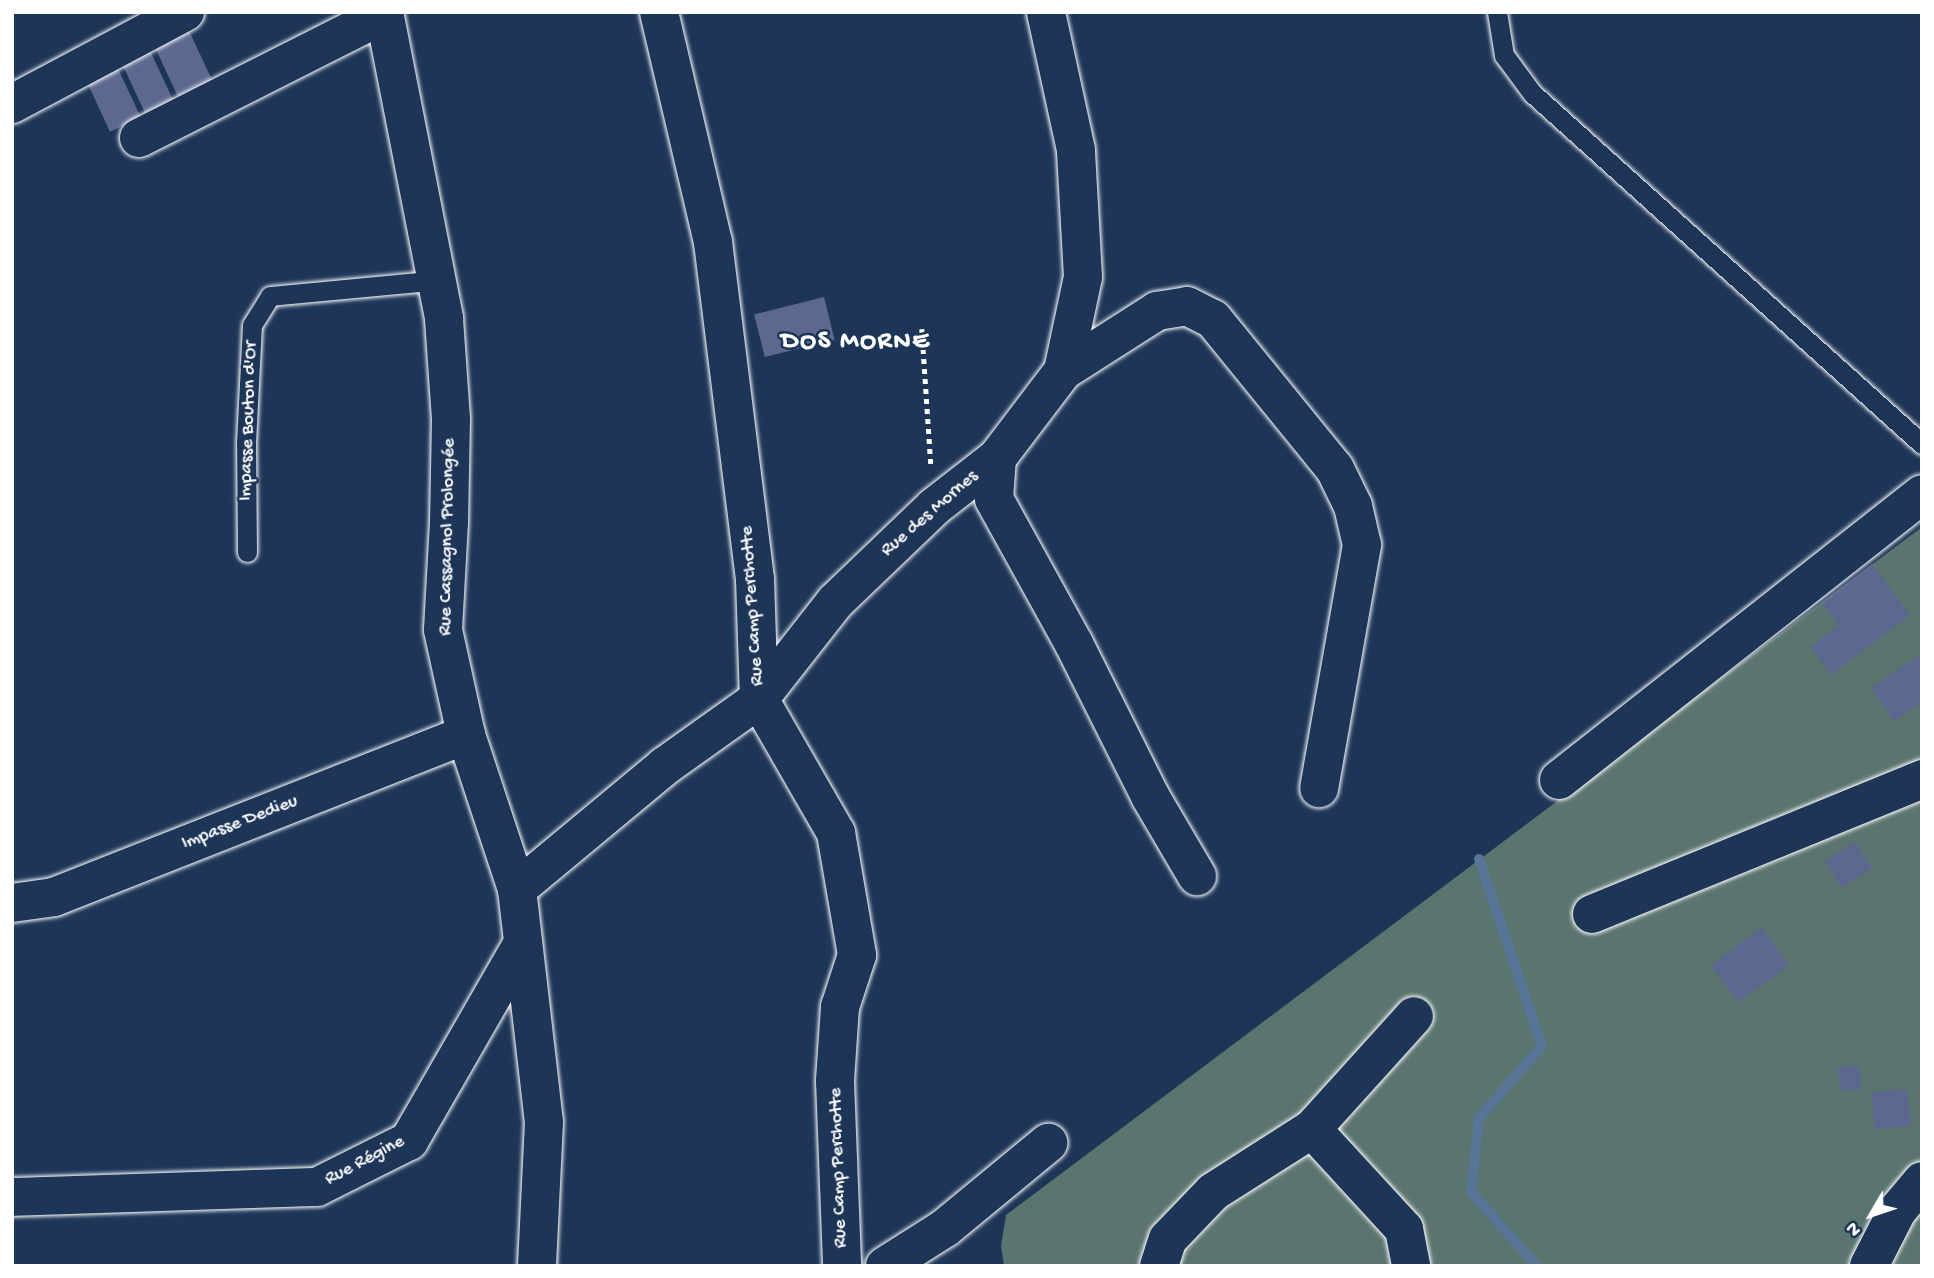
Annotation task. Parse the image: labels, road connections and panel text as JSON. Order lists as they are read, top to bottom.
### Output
{
  "streets": {
    "street": [
      "Rue des Mornes",
      "Rue Cassagnol Prolongée",
      "Rue Camp Perchotte",
      "Impasse Dedieu",
      "Rue Régine"
    ],
    "lane": ["Impasse Bouton d'Or"]
  },
  "crossings": [
    ["Impasse Bouton d'Or", "Rue Cassagnol Prolongée"],
    ["Rue des Mornes", "Rue Cassagnol Prolongée"],
    ["Rue des Mornes", "Rue Camp Perchotte"],
    ["Rue Cassagnol Prolongée", "Impasse Dedieu"],
    ["Rue Cassagnol Prolongée", "Rue Régine"]
  ],
  "districts": ["DOS MORNE"],
  "north": "bottom left"
}
